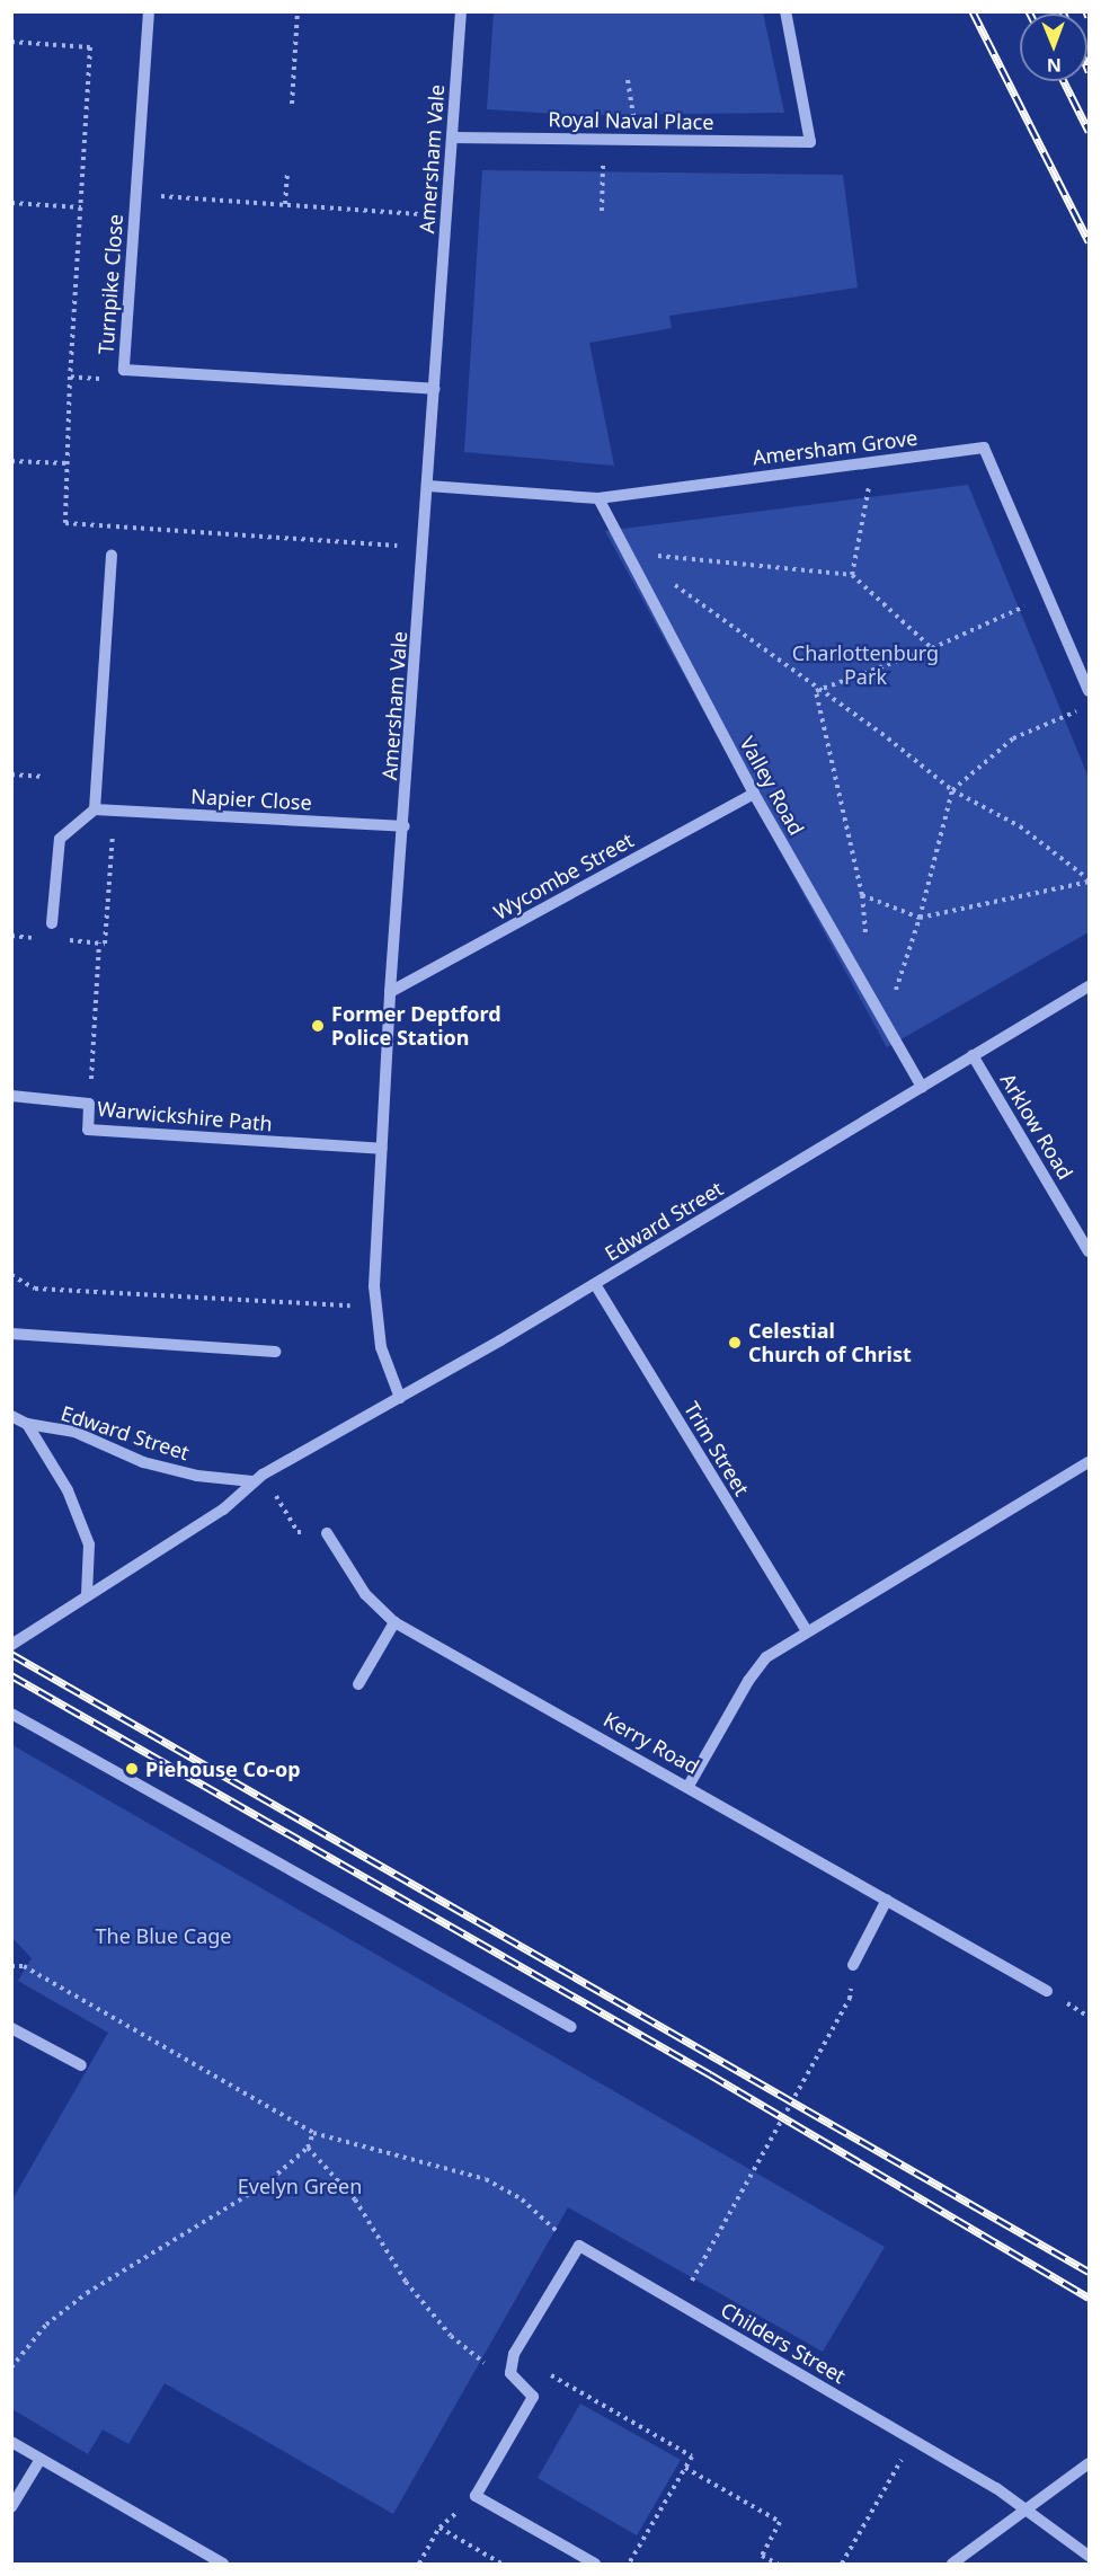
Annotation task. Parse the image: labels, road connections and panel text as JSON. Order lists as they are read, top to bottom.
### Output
{
  "streets": {
    "street": [
      "Royal Naval Place",
      "Amersham Vale",
      "Turnpike Close",
      "Amersham Grove",
      "Valley Road",
      "Napier Close",
      "Wycombe Street",
      "Warwickshire Path",
      "Arklow Road",
      "Edward Street",
      "Trim Street",
      "Kerry Road",
      "Childers Street"
    ]
  },
  "crossings": [
    ["Royal Naval Place", "Amersham Vale"],
    ["Amersham Vale", "Turnpike Close"],
    ["Amersham Vale", "Amersham Grove"],
    ["Amersham Vale", "Napier Close"],
    ["Amersham Vale", "Wycombe Street"],
    ["Amersham Vale", "Warwickshire Path"],
    ["Amersham Vale", "Edward Street"],
    ["Amersham Grove", "Valley Road"],
    ["Valley Road", "Wycombe Street"],
    ["Valley Road", "Edward Street"],
    ["Arklow Road", "Edward Street"],
    ["Edward Street", "Trim Street"]
  ],
  "parks": ["Charlottenburg Park", "The Blue Cage", "Evelyn Green"],
  "places": ["Former Deptford Police Station", "Celestial Church of Christ", "Piehouse Co-op"],
  "north": "bottom"
}
